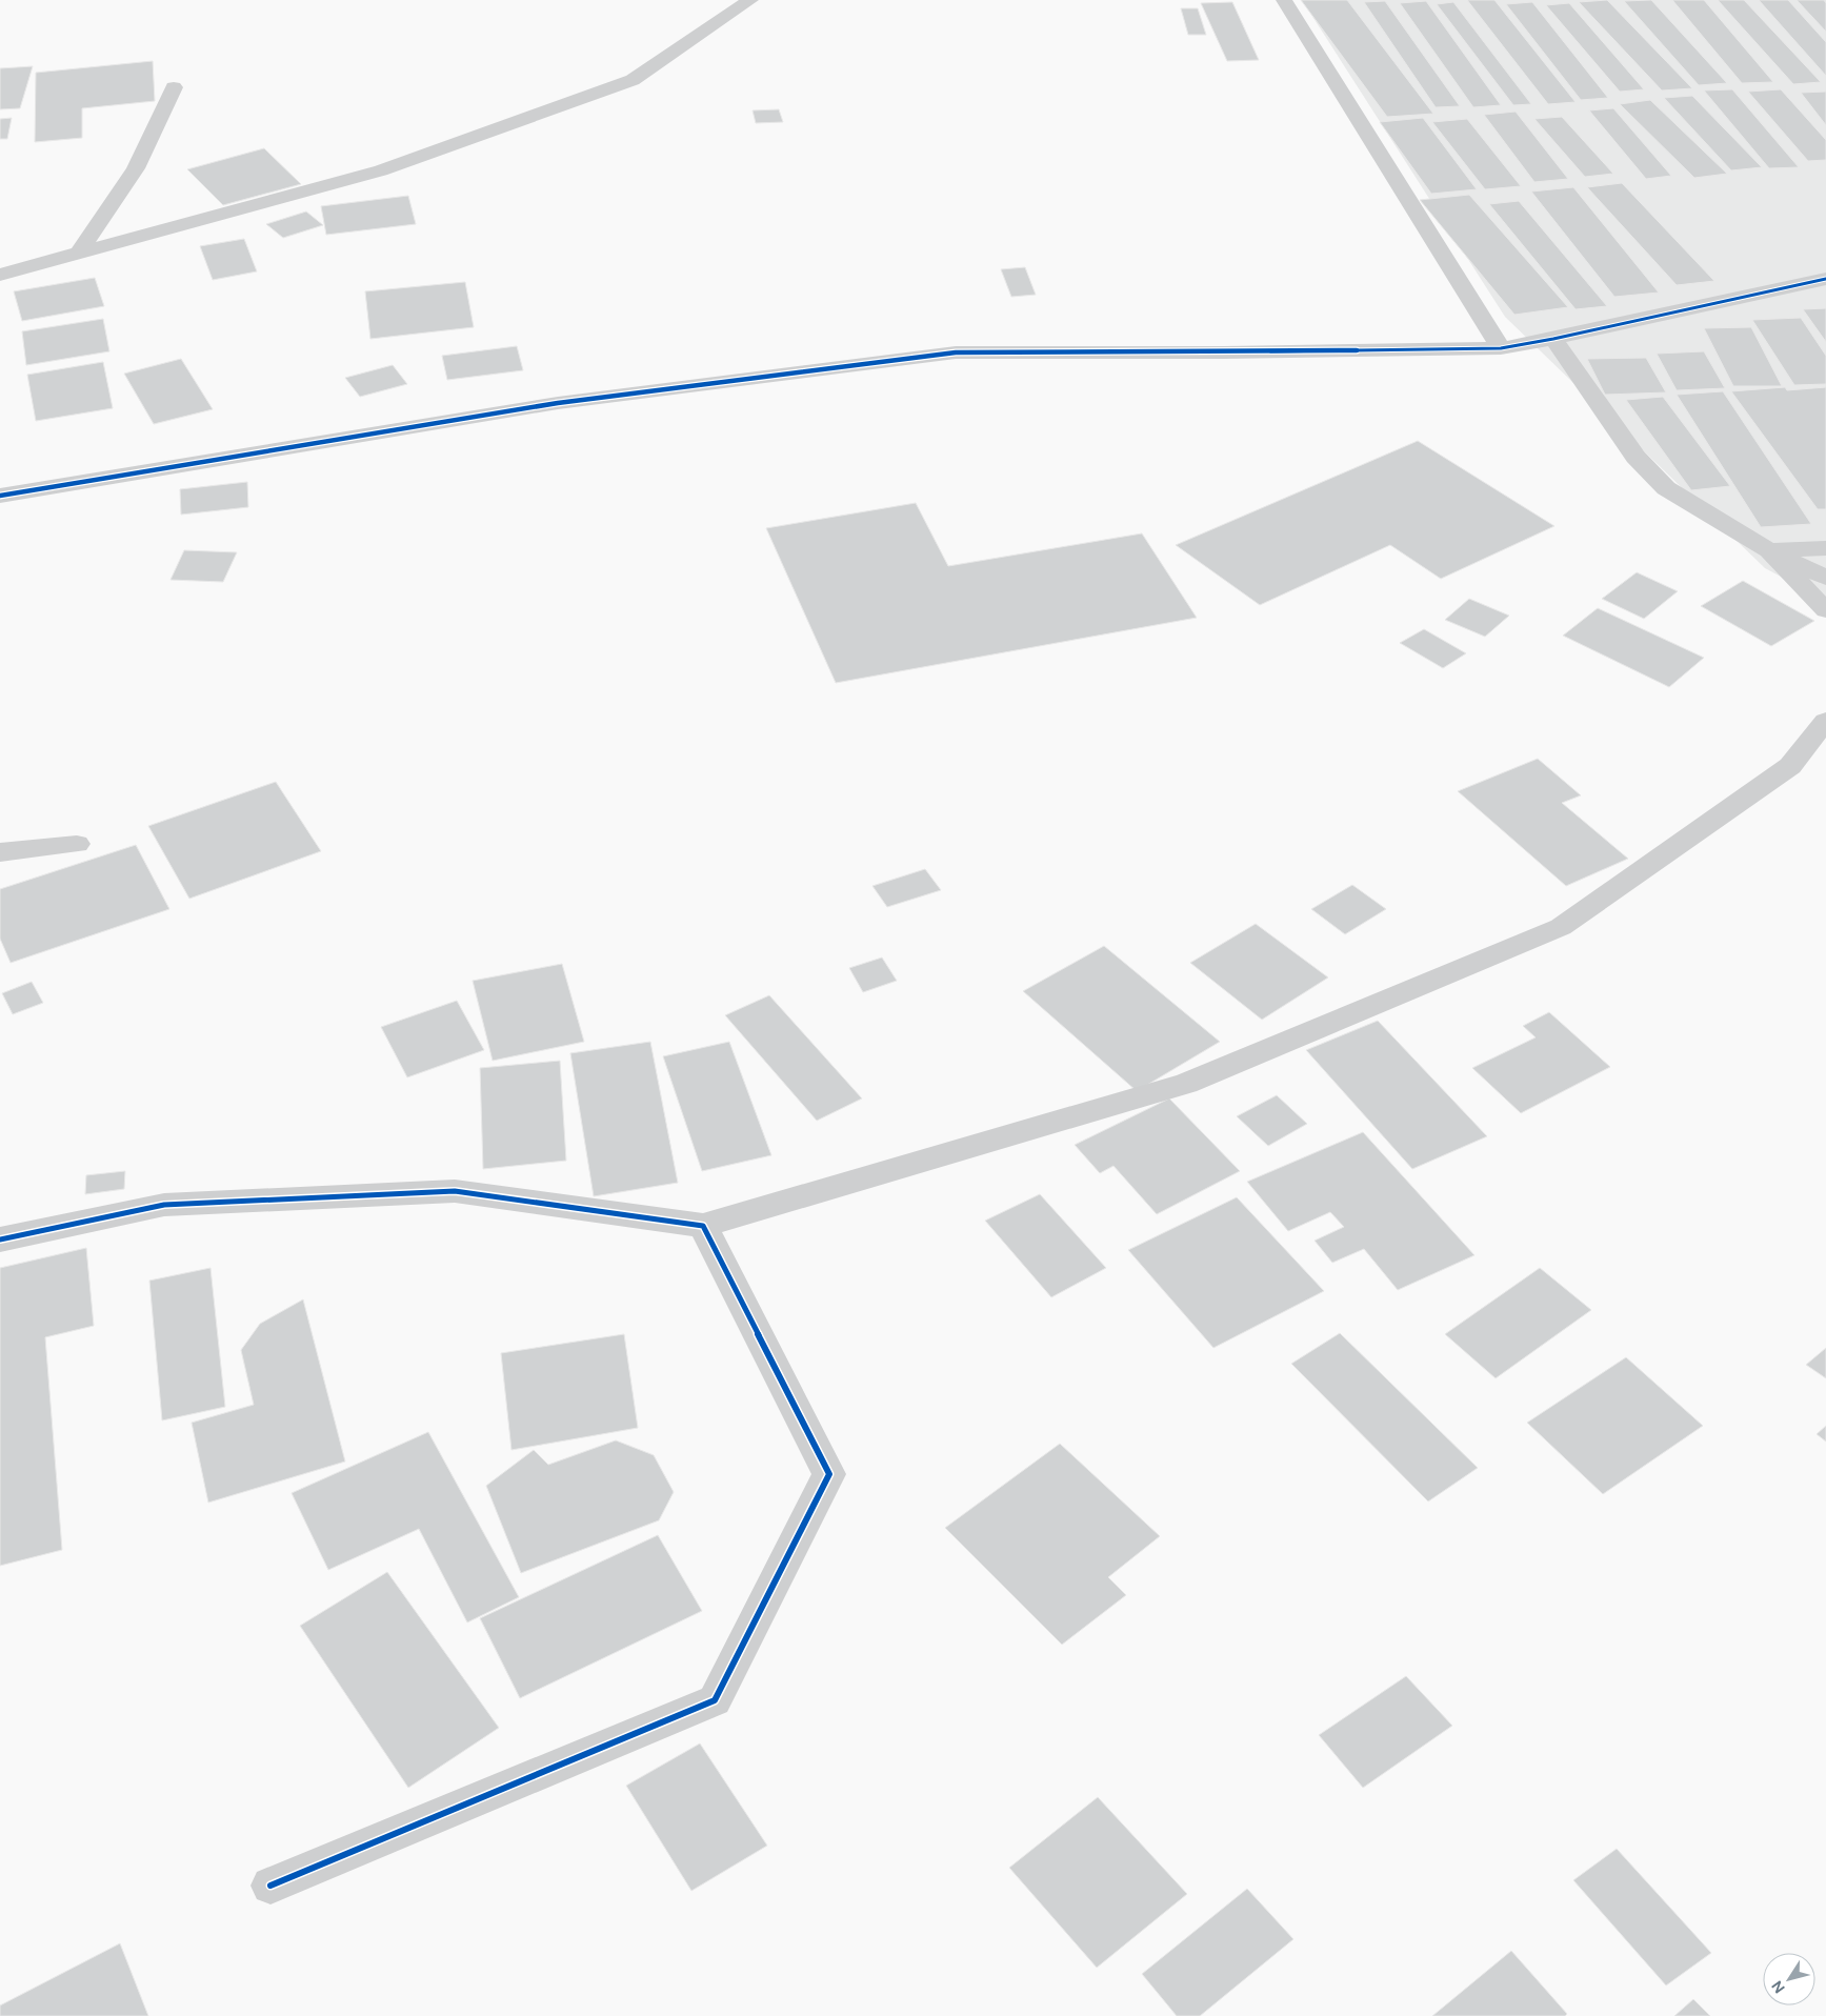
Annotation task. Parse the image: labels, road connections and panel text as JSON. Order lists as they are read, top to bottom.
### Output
{
  "north": "bottom left"
}
